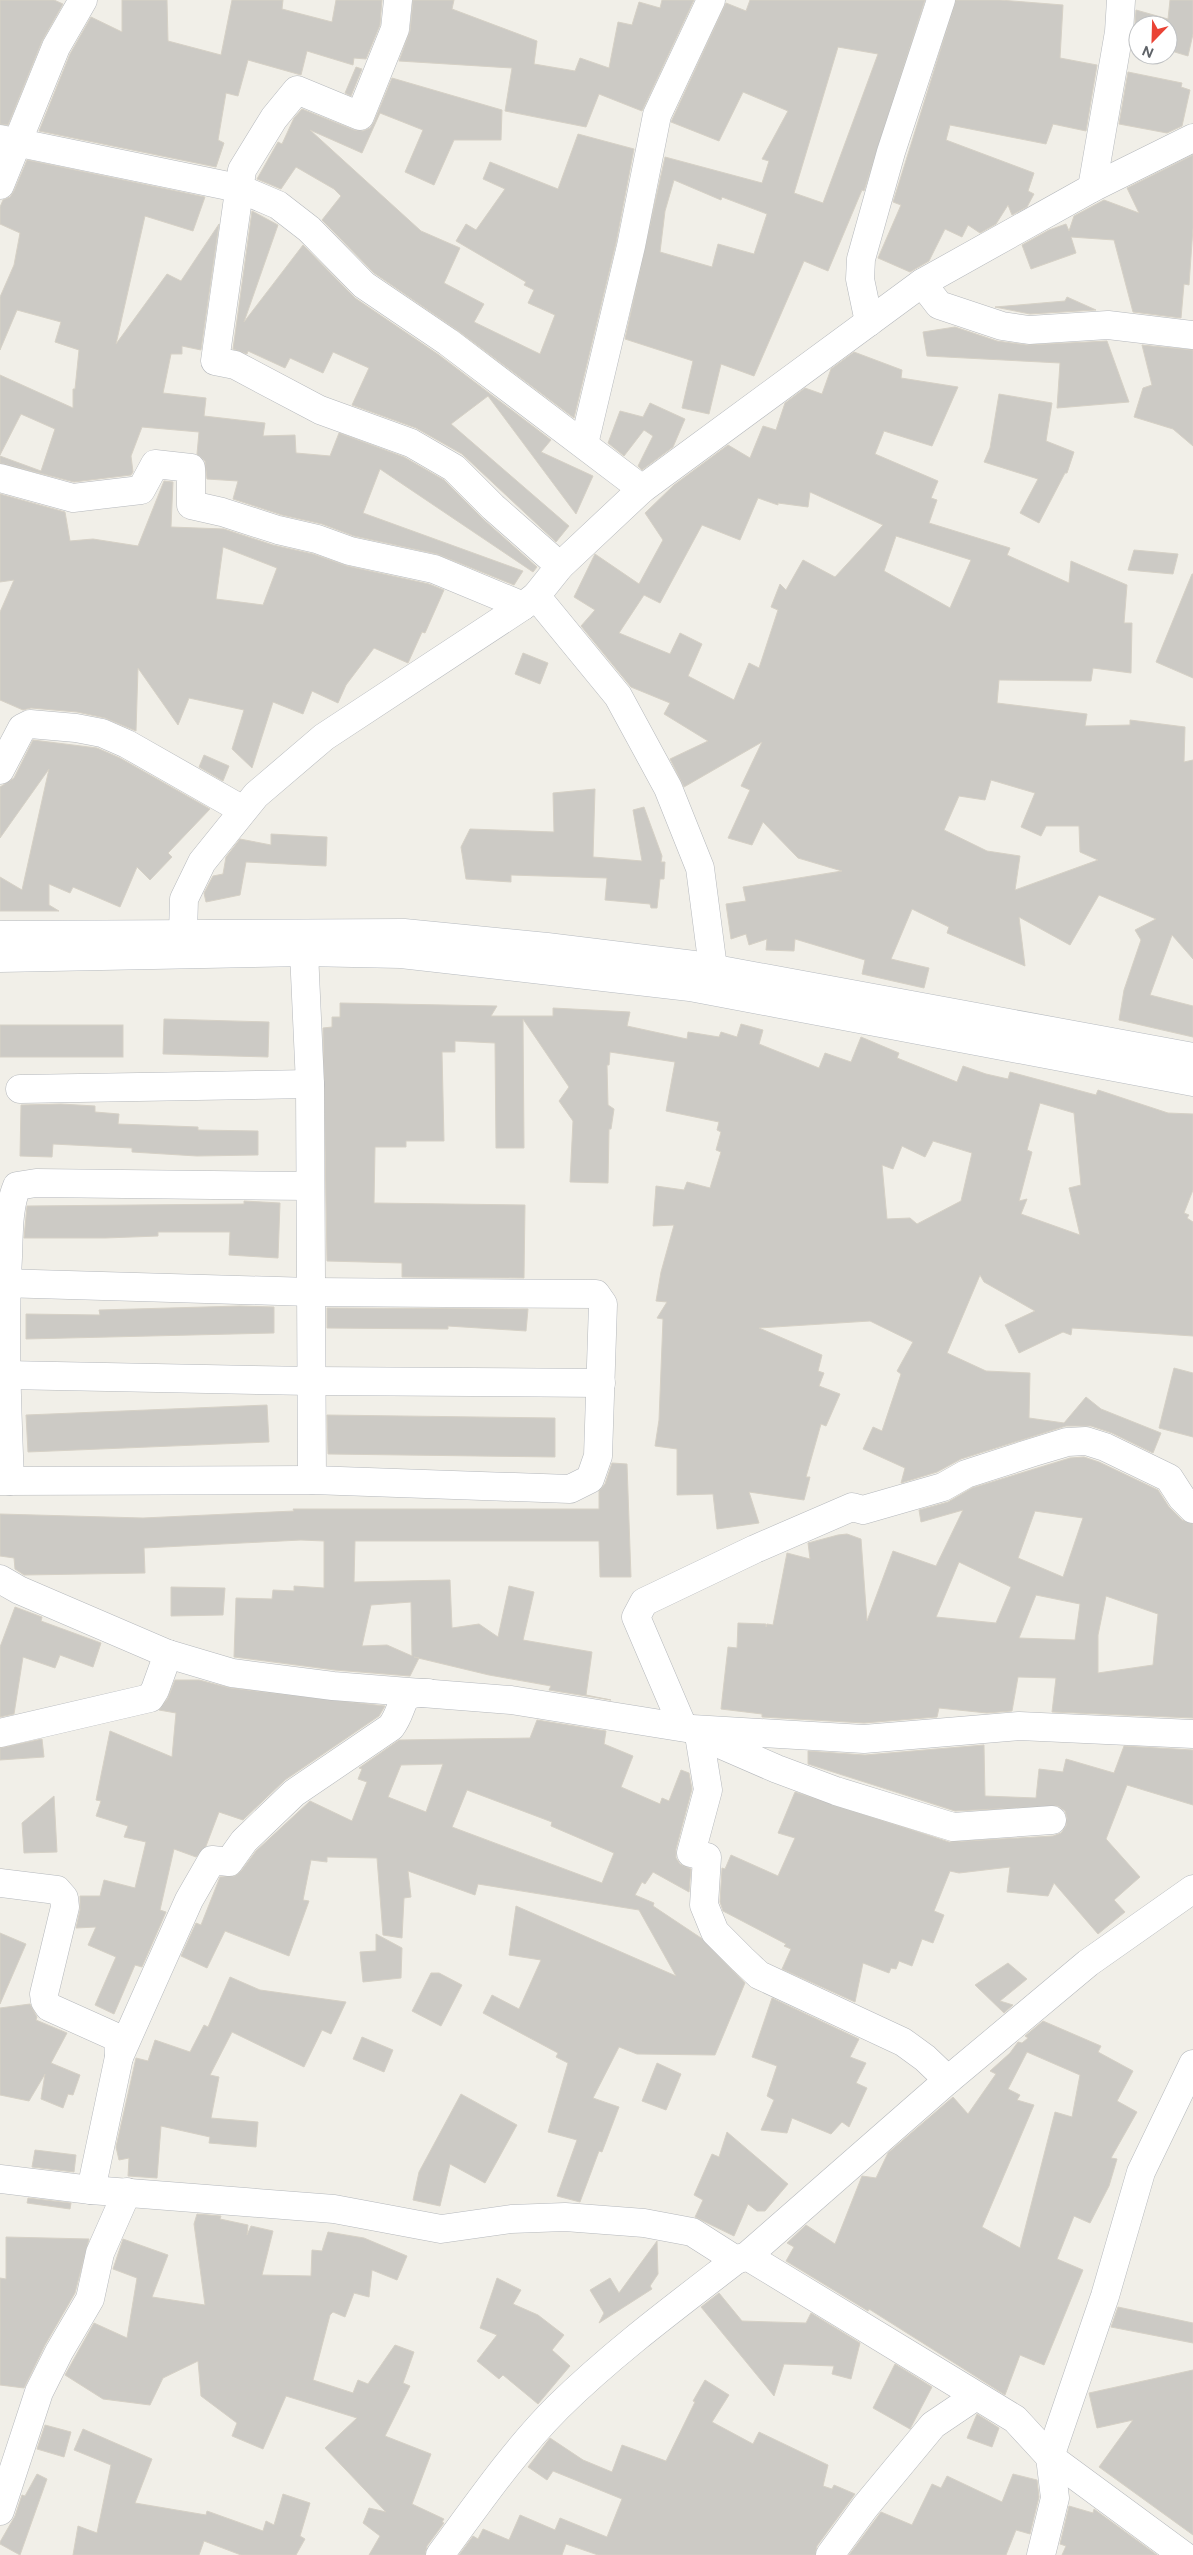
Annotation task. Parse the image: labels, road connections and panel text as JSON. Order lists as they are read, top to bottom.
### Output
{
  "north": "bottom left"
}
